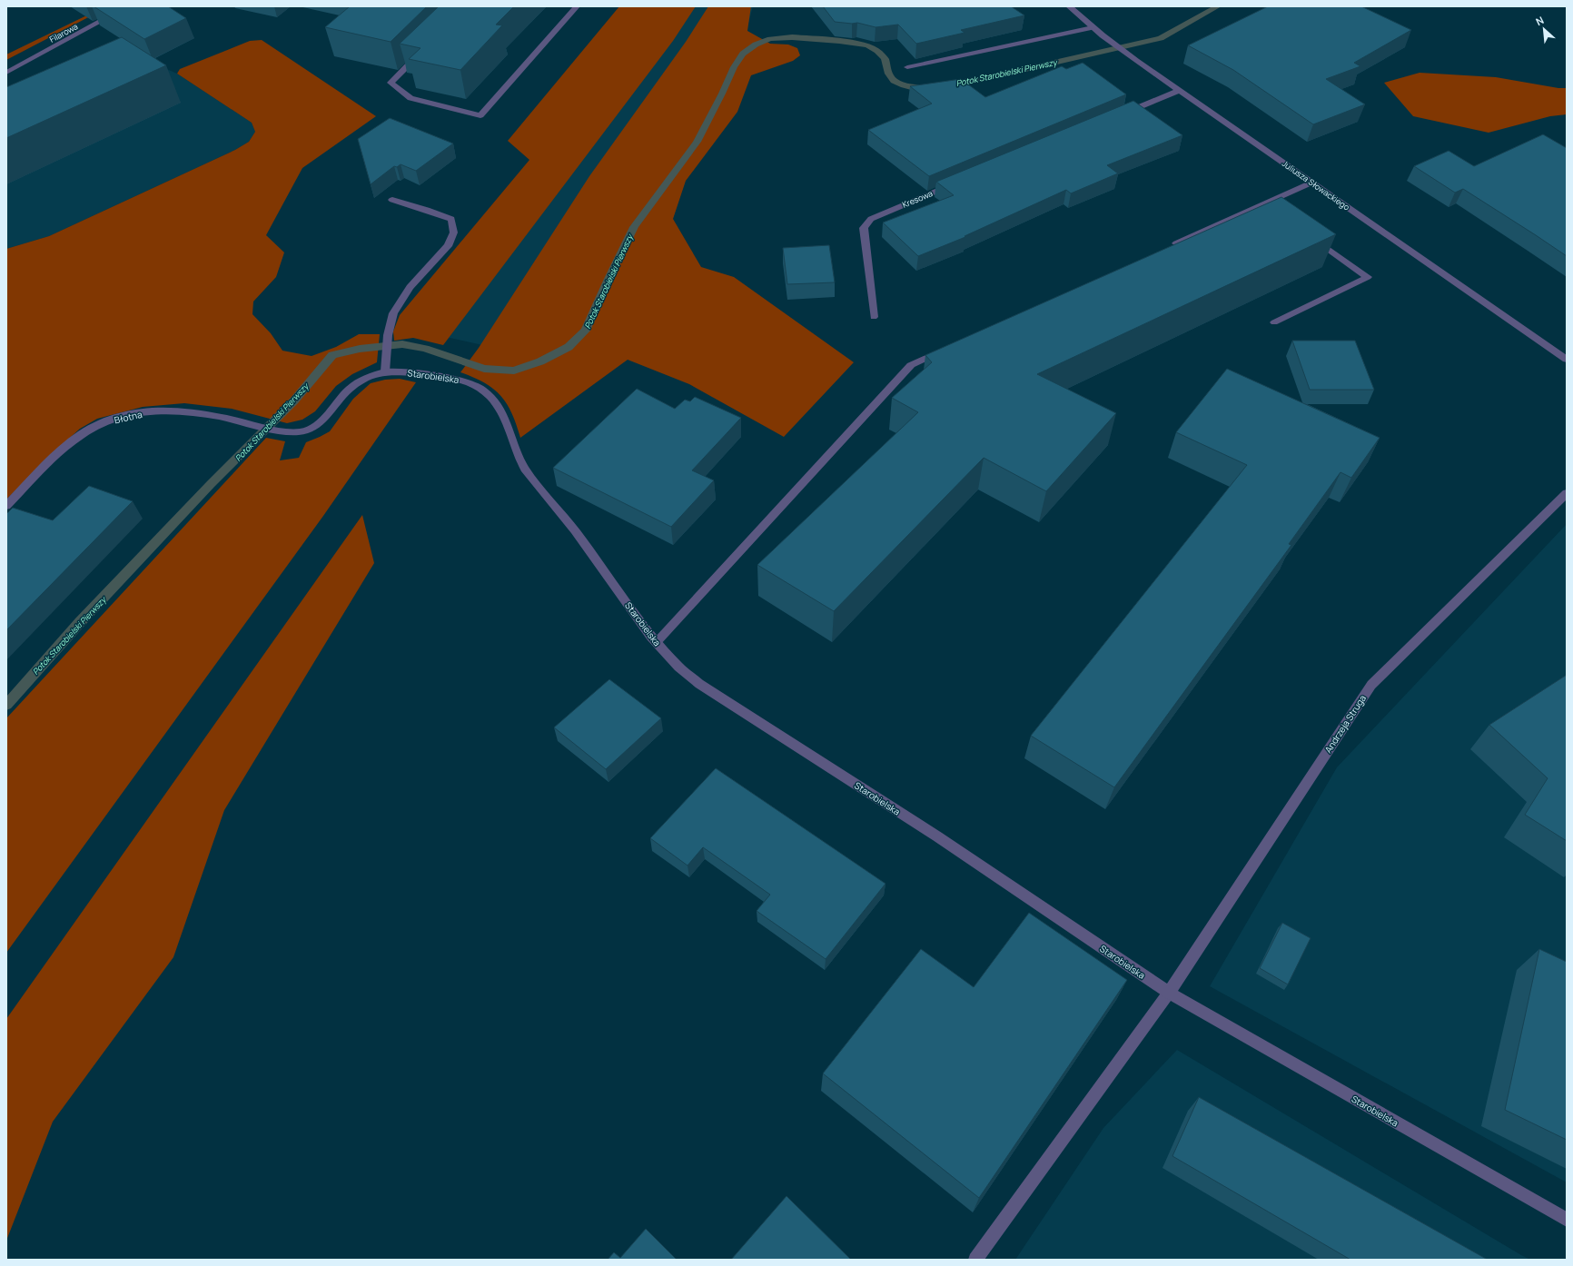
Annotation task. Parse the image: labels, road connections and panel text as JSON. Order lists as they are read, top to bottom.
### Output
{
  "streets": {
    "street": [
      "Filarowa",
      "Juliusza Słowackiego",
      "Kresowa",
      "Starobielska",
      "Błotna",
      "Andrzeja Struga"
    ]
  },
  "crossings": [
    ["Starobielska", "Błotna"],
    ["Starobielska", "Andrzeja Struga"]
  ],
  "water": ["Potok Starobielski Pierwszy"],
  "north": "top left"
}
